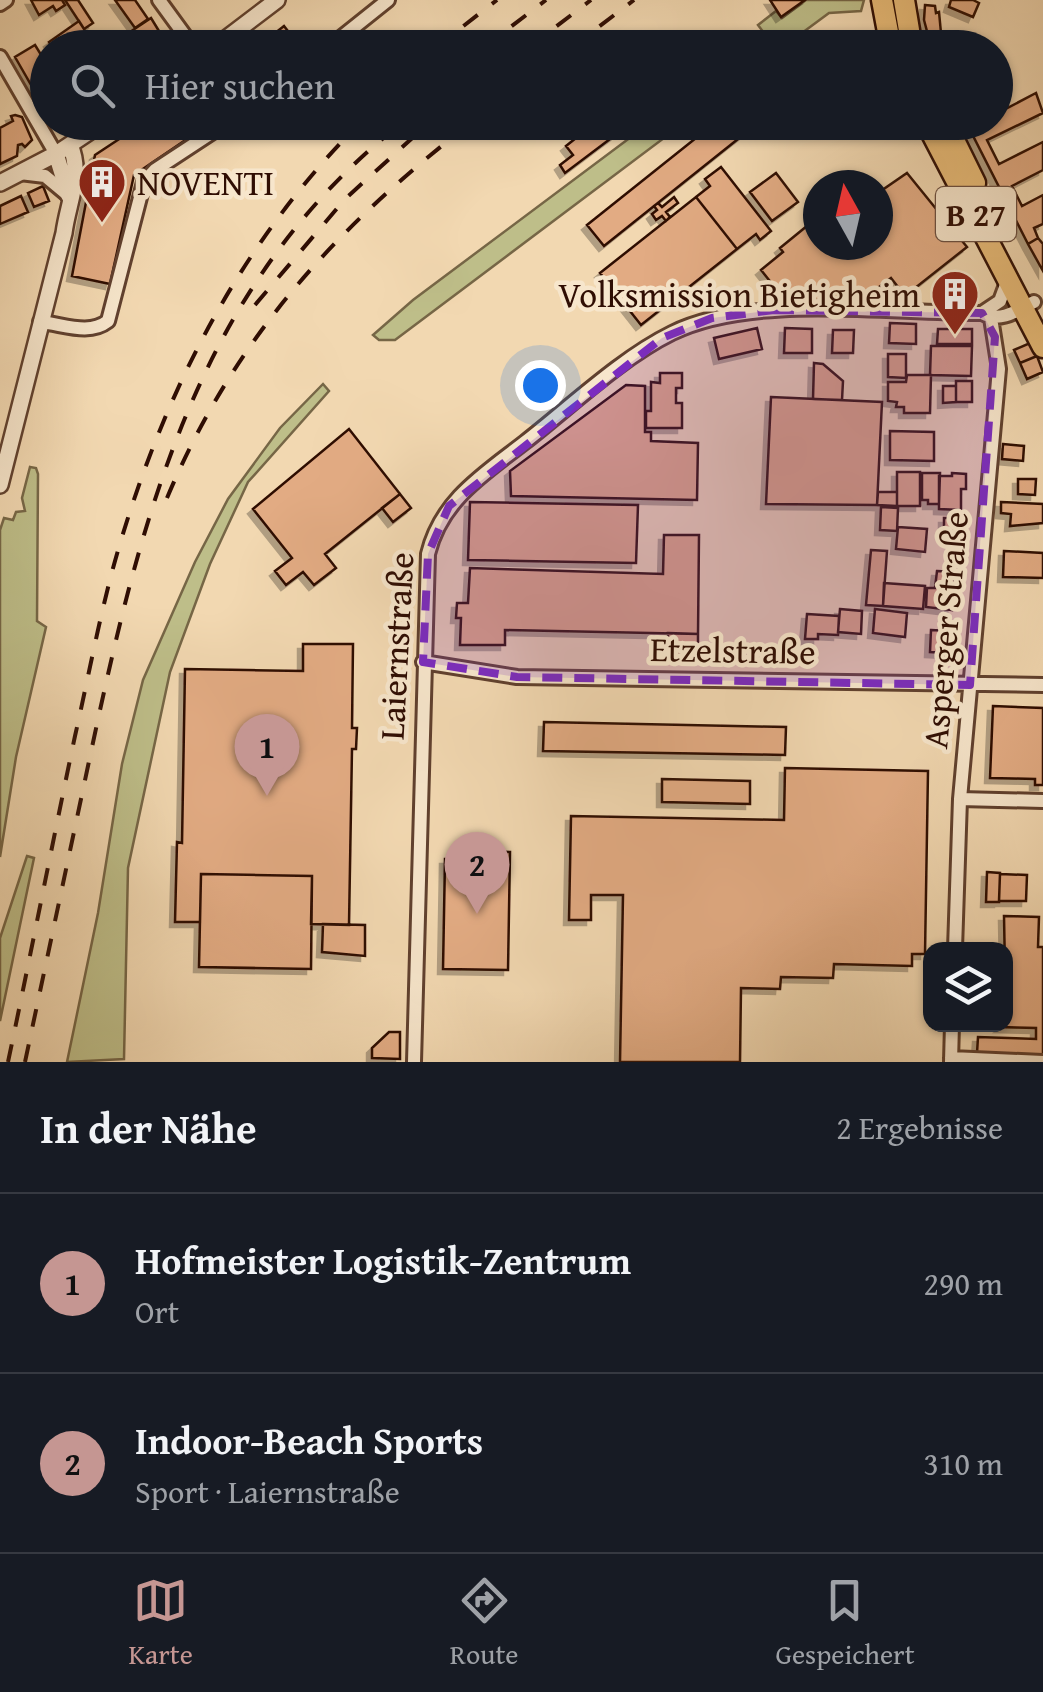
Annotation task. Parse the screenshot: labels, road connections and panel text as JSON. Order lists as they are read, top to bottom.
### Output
{
  "streets": {
    "main road": ["B 27"],
    "street": ["Asperger Straße", "Laiernstraße", "Etzelstraße"]
  },
  "crossings": [
    ["B 27", "Laiernstraße"],
    ["Asperger Straße", "Laiernstraße"],
    ["Asperger Straße", "Etzelstraße"],
    ["Laiernstraße", "Etzelstraße"]
  ],
  "places": {
    "building": ["NOVENTI", "Volksmission Bietigheim"]
  },
  "north": "top",
  "page": {
    "search": "Hier suchen",
    "pins": ["1", "2"],
    "heading": ["In der Nähe", "2 Ergebnisse"],
    "list": [
      {
        "mark": "1",
        "name": "Hofmeister Logistik-Zentrum",
        "note": "Ort",
        "value": "290 m"
      },
      {
        "mark": "2",
        "name": "Indoor-Beach Sports",
        "note": "Sport · Laiernstraße",
        "value": "310 m"
      }
    ],
    "nav": ["Karte", "Route", "Gespeichert"]
  }
}
